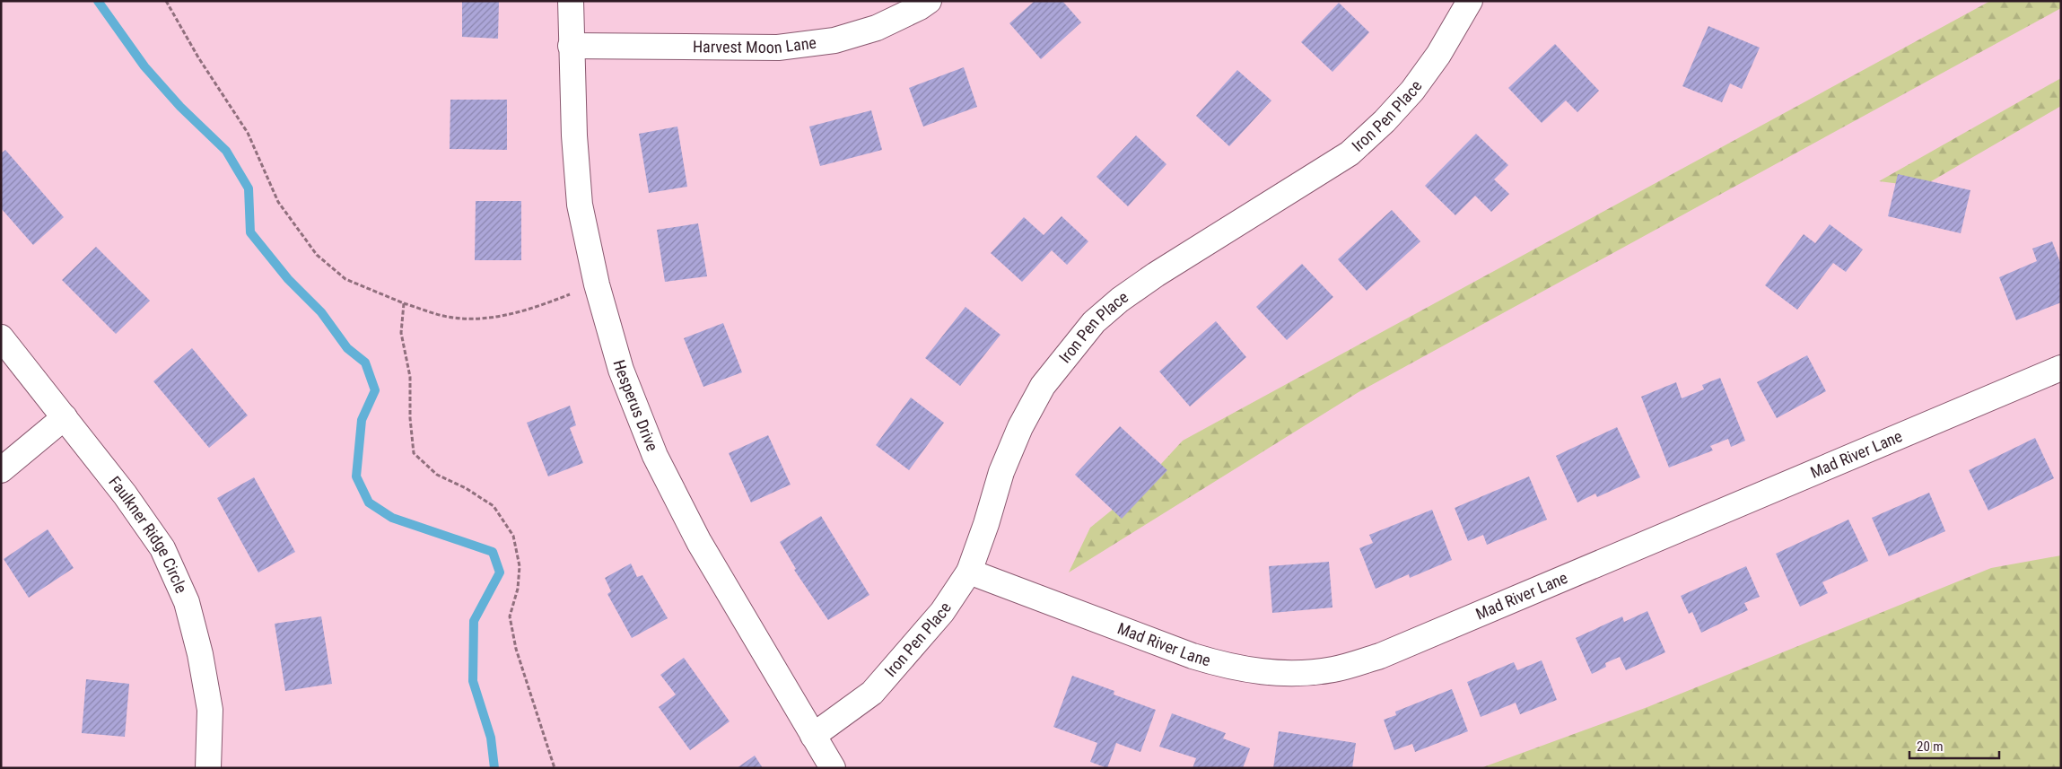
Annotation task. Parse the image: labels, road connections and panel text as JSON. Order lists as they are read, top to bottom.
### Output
{
  "streets": {
    "street": [
      "Harvest Moon Lane",
      "Iron Pen Place",
      "Hesperus Drive",
      "Mad River Lane",
      "Faulkner Ridge Circle"
    ]
  },
  "crossings": [
    ["Harvest Moon Lane", "Hesperus Drive"],
    ["Iron Pen Place", "Hesperus Drive"],
    ["Iron Pen Place", "Mad River Lane"]
  ],
  "scale_bar": "20 m"
}
